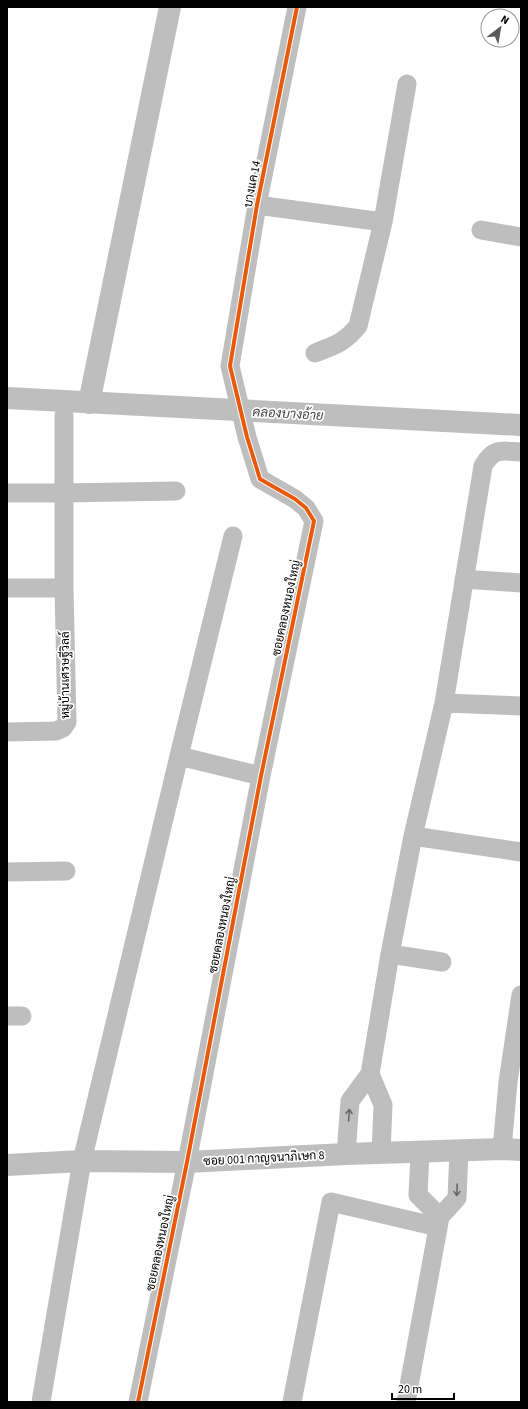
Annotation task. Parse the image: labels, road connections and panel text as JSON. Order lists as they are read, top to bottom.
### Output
{
  "streets": {
    "street": [
      "บางแค 14",
      "ซอยคลองหนองใหญ่",
      "หมู่บ้านเศรษฐีวิลล์",
      "ซอย 001 กาญจนาภิเษก 8"
    ]
  },
  "crossings": [
    ["บางแค 14", "ซอยคลองหนองใหญ่"],
    ["ซอยคลองหนองใหญ่", "ซอย 001 กาญจนาภิเษก 8"]
  ],
  "water": ["คลองบางอ้าย"],
  "scale_bar": "20 m",
  "north": "top right"
}
